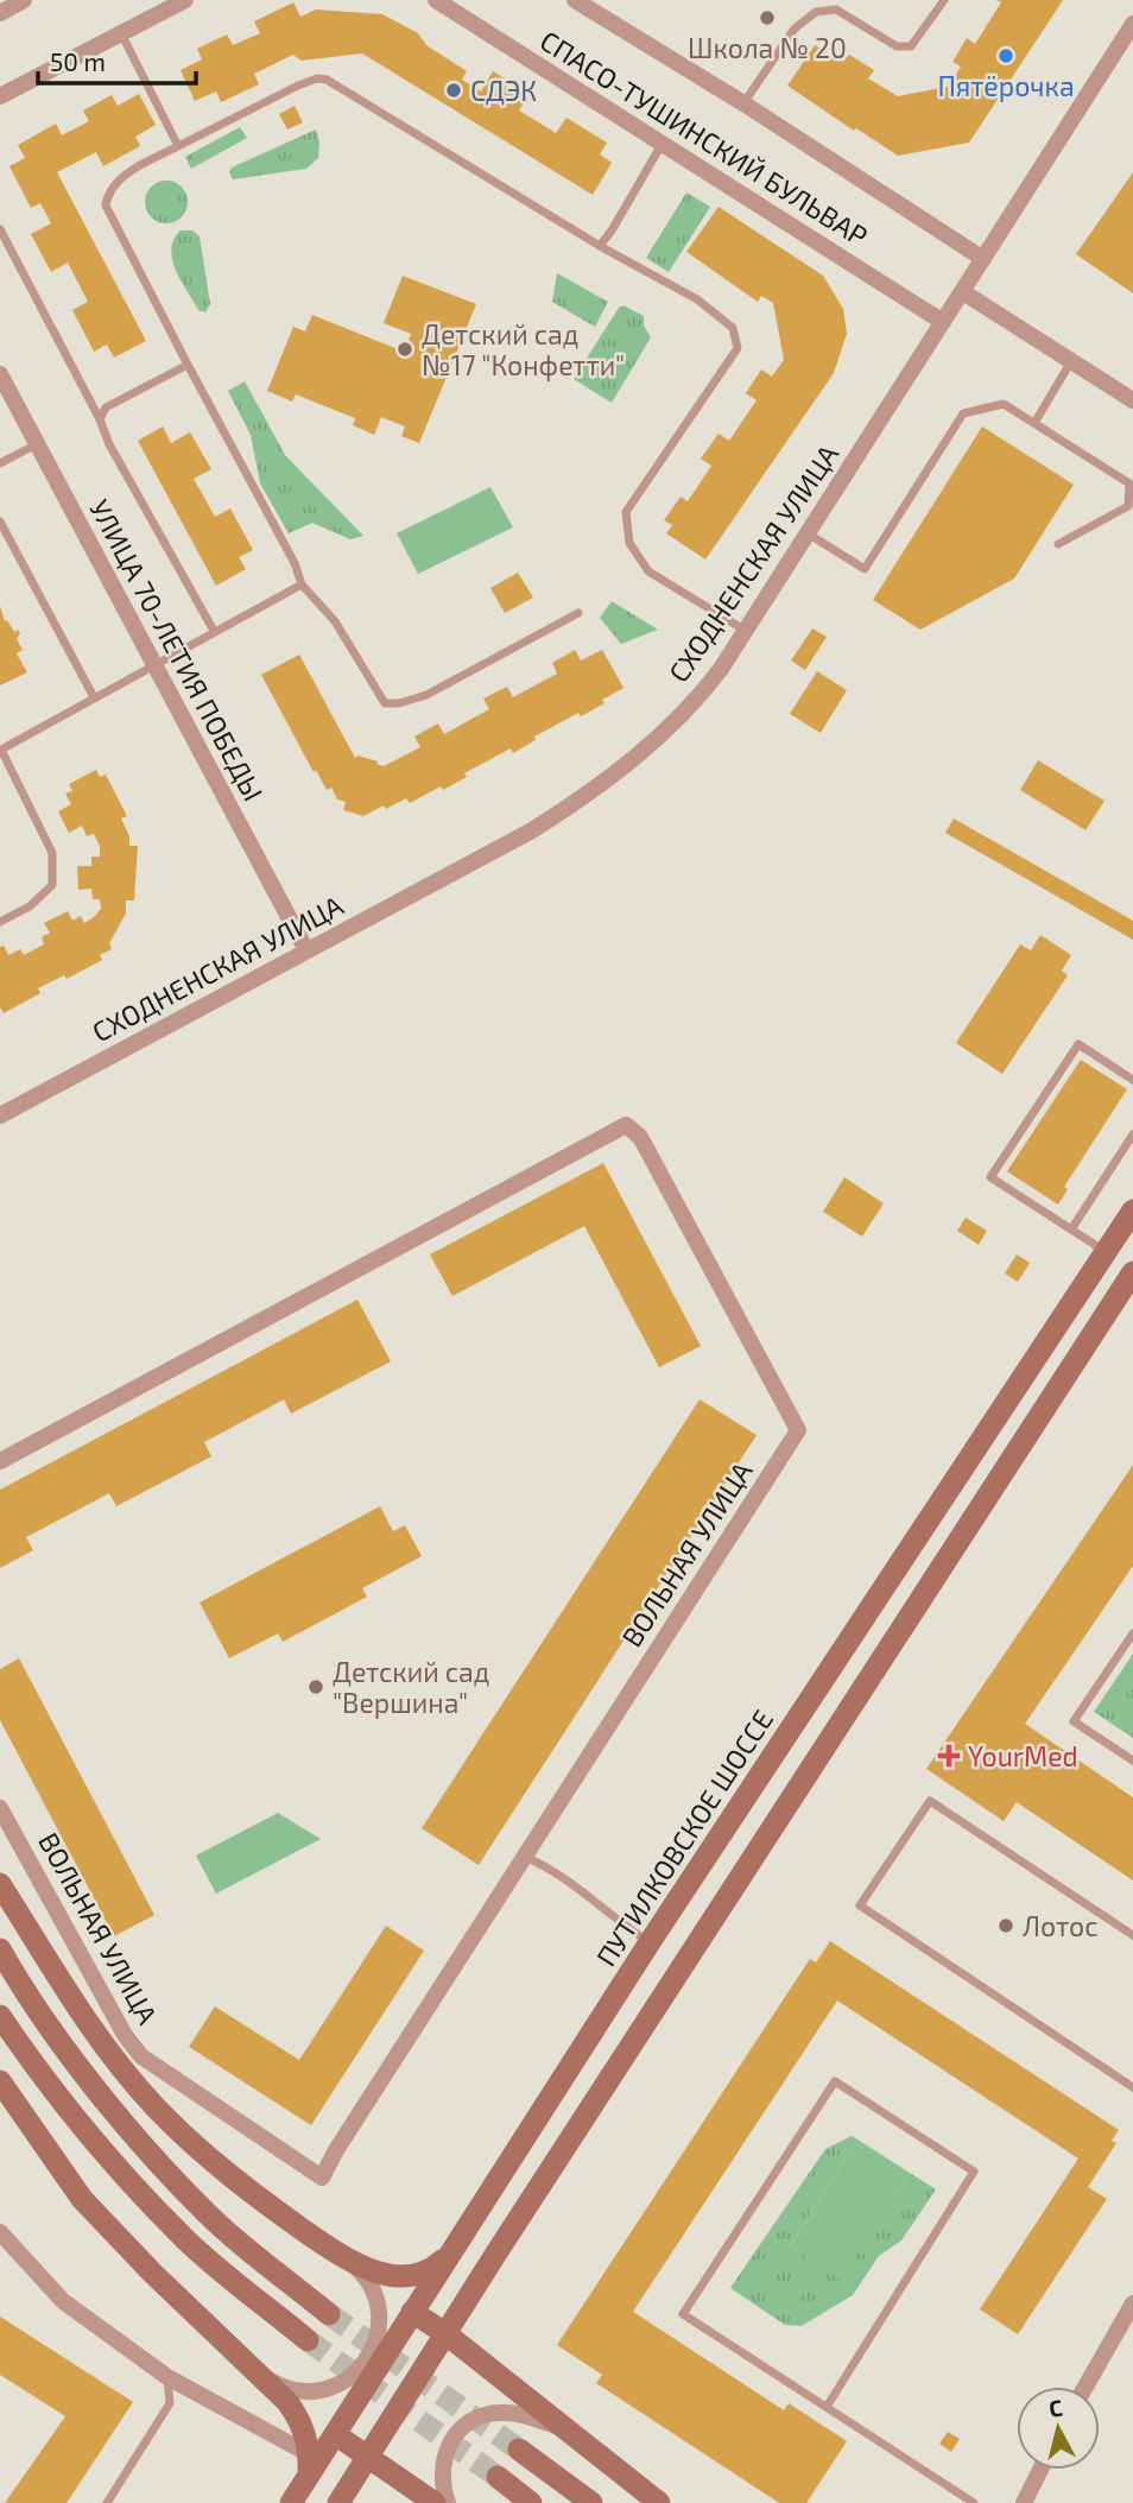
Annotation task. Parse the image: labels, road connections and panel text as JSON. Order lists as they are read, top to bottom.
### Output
{
  "streets": {
    "main road": ["ПУТИЛКОВСКОЕ ШОССЕ"],
    "street": [
      "СПАСО-ТУШИНСКИЙ БУЛЬВАР",
      "СХОДНЕНСКАЯ УЛИЦА",
      "УЛИЦА 70-ЛЕТИЯ ПОБЕДЫ",
      "ВОЛЬНАЯ УЛИЦА"
    ]
  },
  "crossings": [
    ["СПАСО-ТУШИНСКИЙ БУЛЬВАР", "СХОДНЕНСКАЯ УЛИЦА"],
    ["СХОДНЕНСКАЯ УЛИЦА", "УЛИЦА 70-ЛЕТИЯ ПОБЕДЫ"]
  ],
  "places": {
    "other": [
      "Школа № 20",
      "Пятёрочка",
      "СДЭК",
      "Детский сад №17 \"Конфетти\"",
      "Детский сад \"Вершина\"",
      "Лотос"
    ],
    "health": ["YourMed"]
  },
  "scale_bar": "50 m",
  "north": "top"
}
